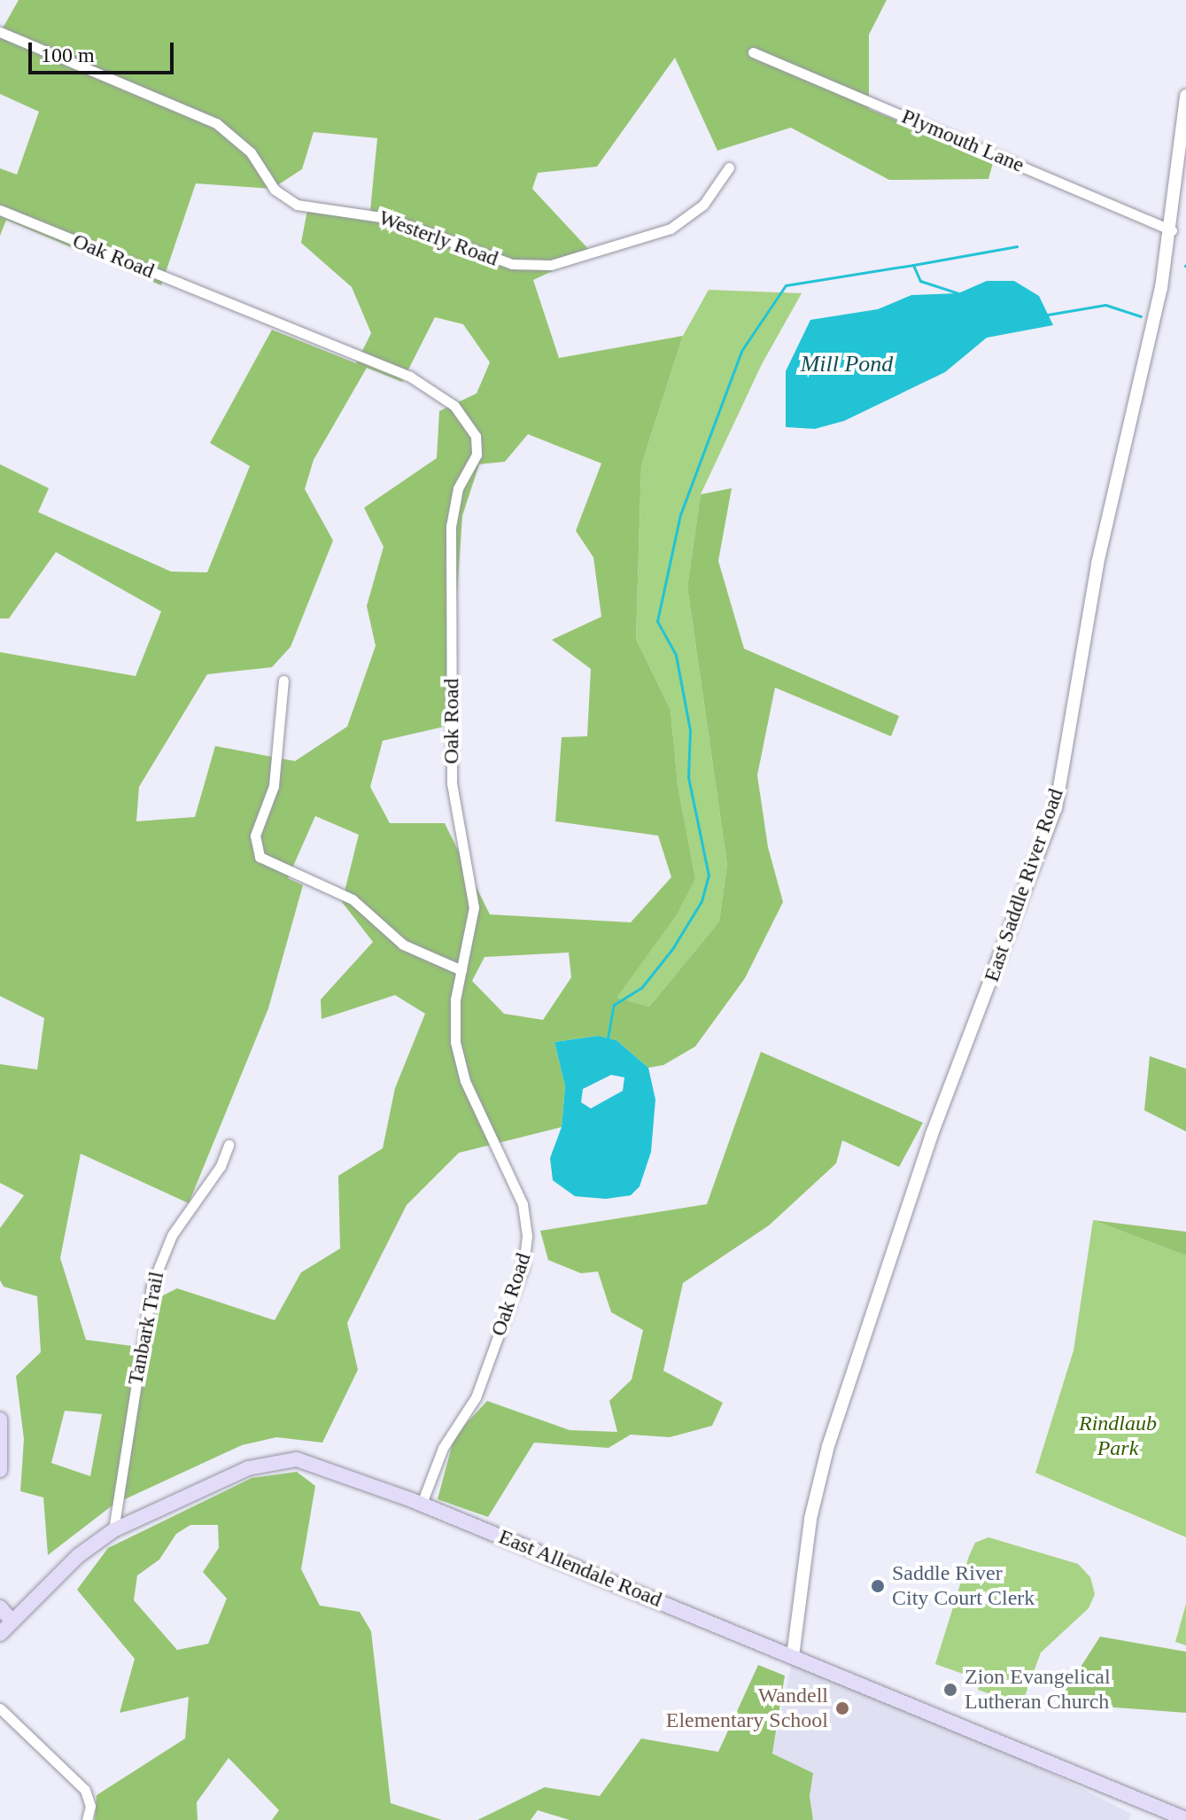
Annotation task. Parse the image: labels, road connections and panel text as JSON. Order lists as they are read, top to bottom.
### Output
{
  "streets": {
    "main road": ["East Allendale Road"],
    "street": [
      "Plymouth Lane",
      "Westerly Road",
      "Oak Road",
      "East Saddle River Road",
      "Tanbark Trail"
    ]
  },
  "crossings": [
    ["Plymouth Lane", "East Saddle River Road"],
    ["Oak Road", "East Allendale Road"],
    ["East Saddle River Road", "East Allendale Road"],
    ["Tanbark Trail", "East Allendale Road"]
  ],
  "water": ["Mill Pond"],
  "parks": ["Rindlaub Park"],
  "places": ["Saddle River City Court Clerk", "Zion Evangelical Lutheran Church", "Wandell Elementary School"],
  "scale_bar": "100 m"
}
